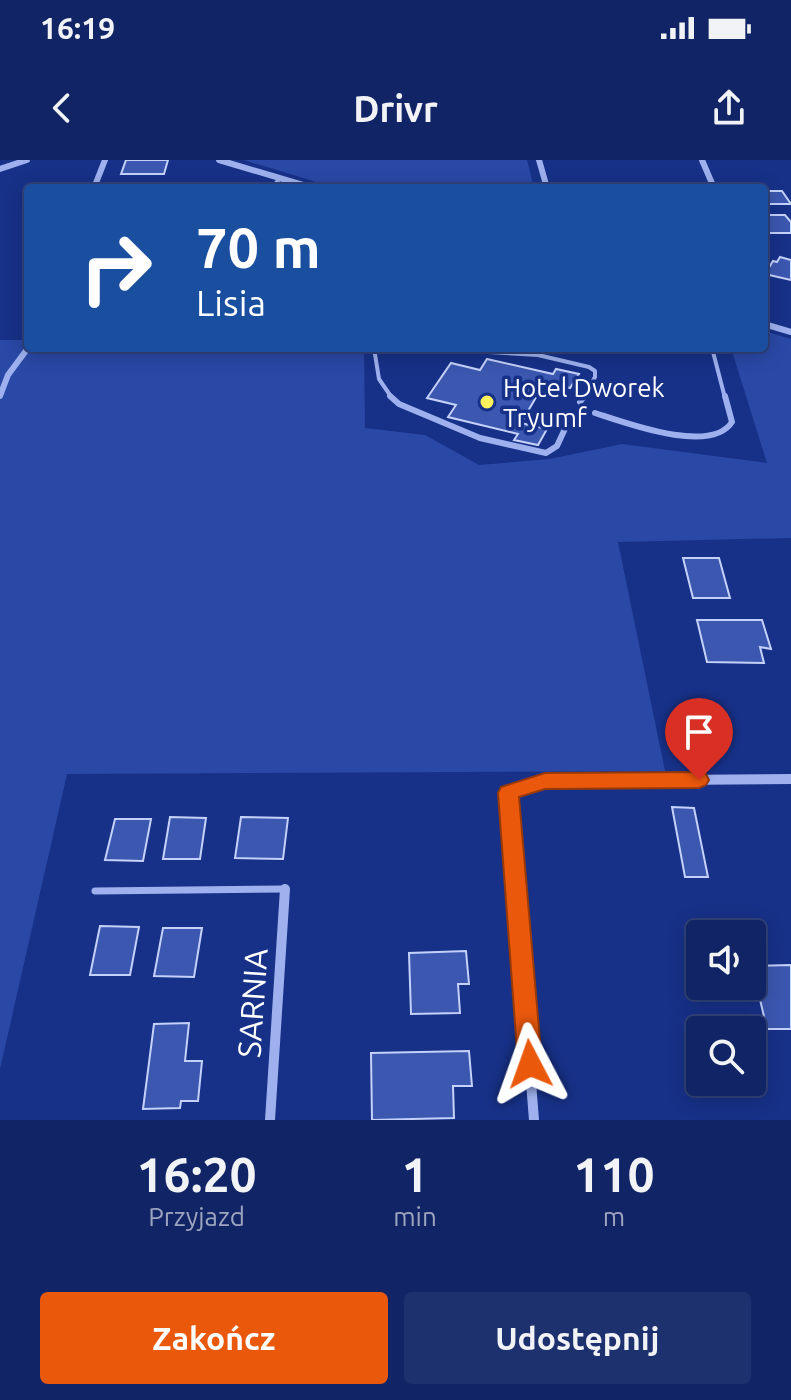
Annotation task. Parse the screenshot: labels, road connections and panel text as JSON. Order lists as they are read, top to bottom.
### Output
{
  "streets": {
    "street": ["SARNIA"]
  },
  "places": ["Hotel Dworek Tryumf"],
  "page": {
    "status": "16:19",
    "header": "Drivr",
    "turn": ["70 m", "Lisia"],
    "eta": [
      "16:20",
      "Przyjazd",
      "1",
      "min",
      "110",
      "m"
    ],
    "buttons": ["Zakończ", "Udostępnij"]
  }
}
